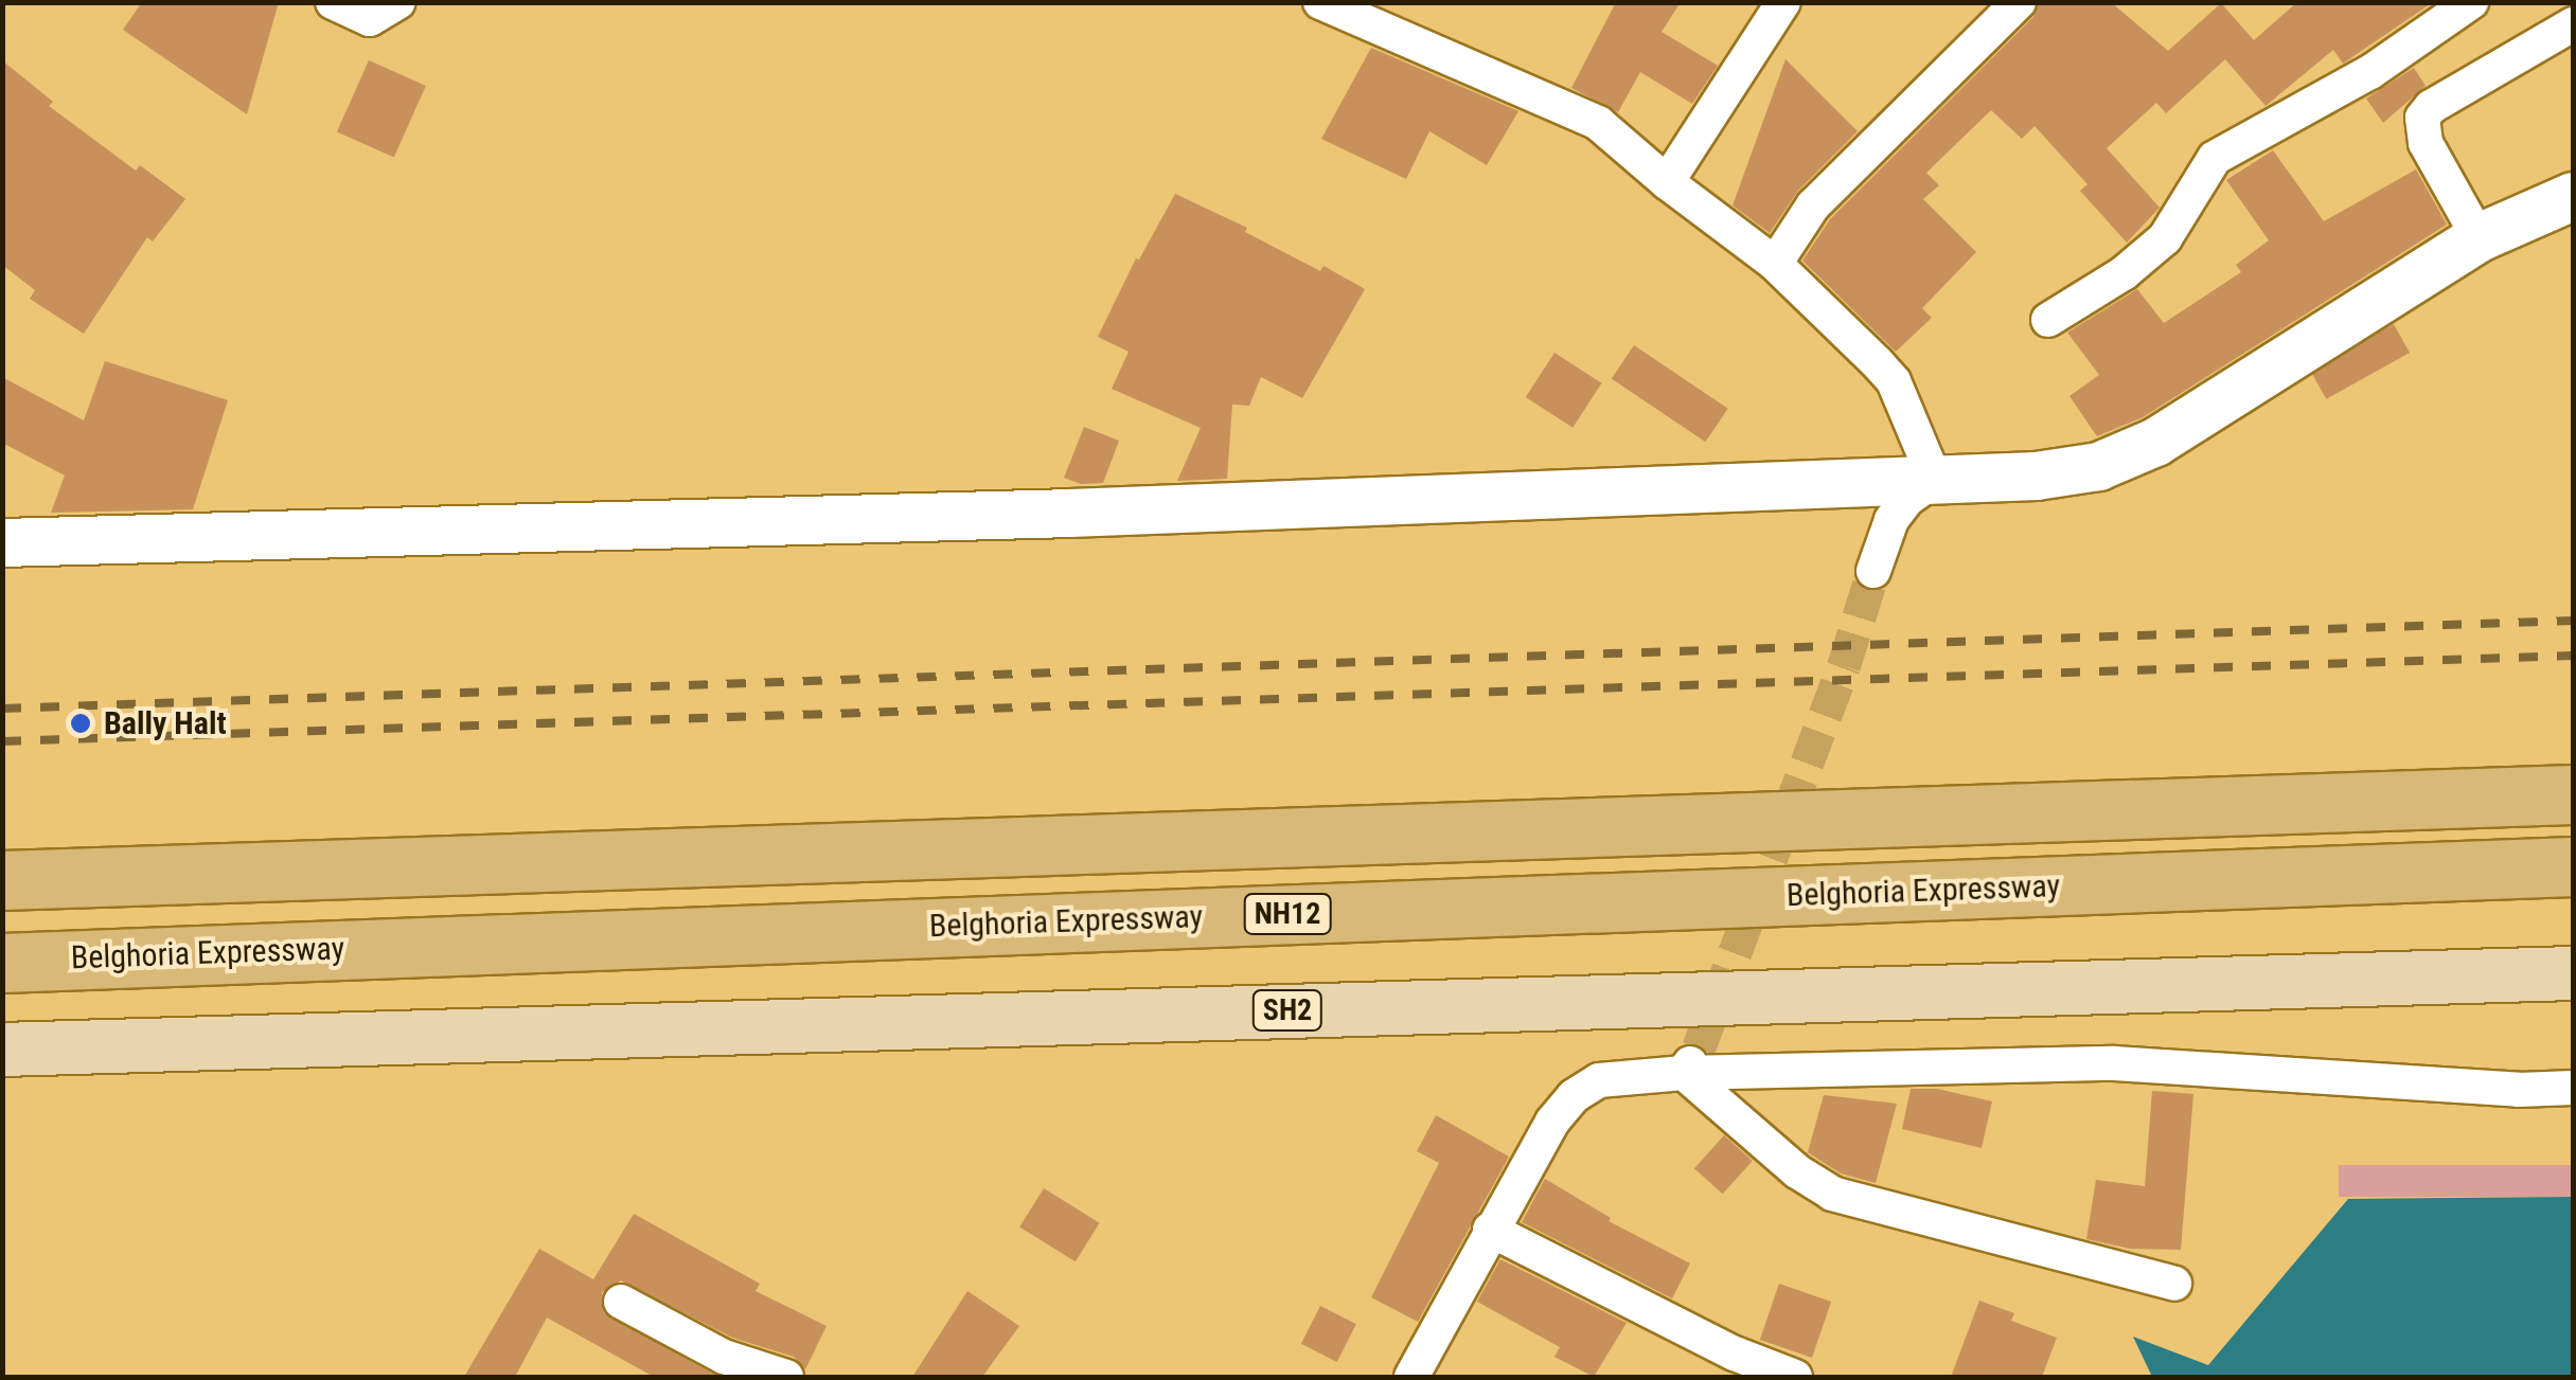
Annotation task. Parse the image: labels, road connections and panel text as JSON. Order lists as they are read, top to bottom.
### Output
{
  "streets": {
    "highway": ["Belghoria Expressway", "NH12"],
    "main road": ["SH2"]
  },
  "places": ["Bally Halt"]
}
